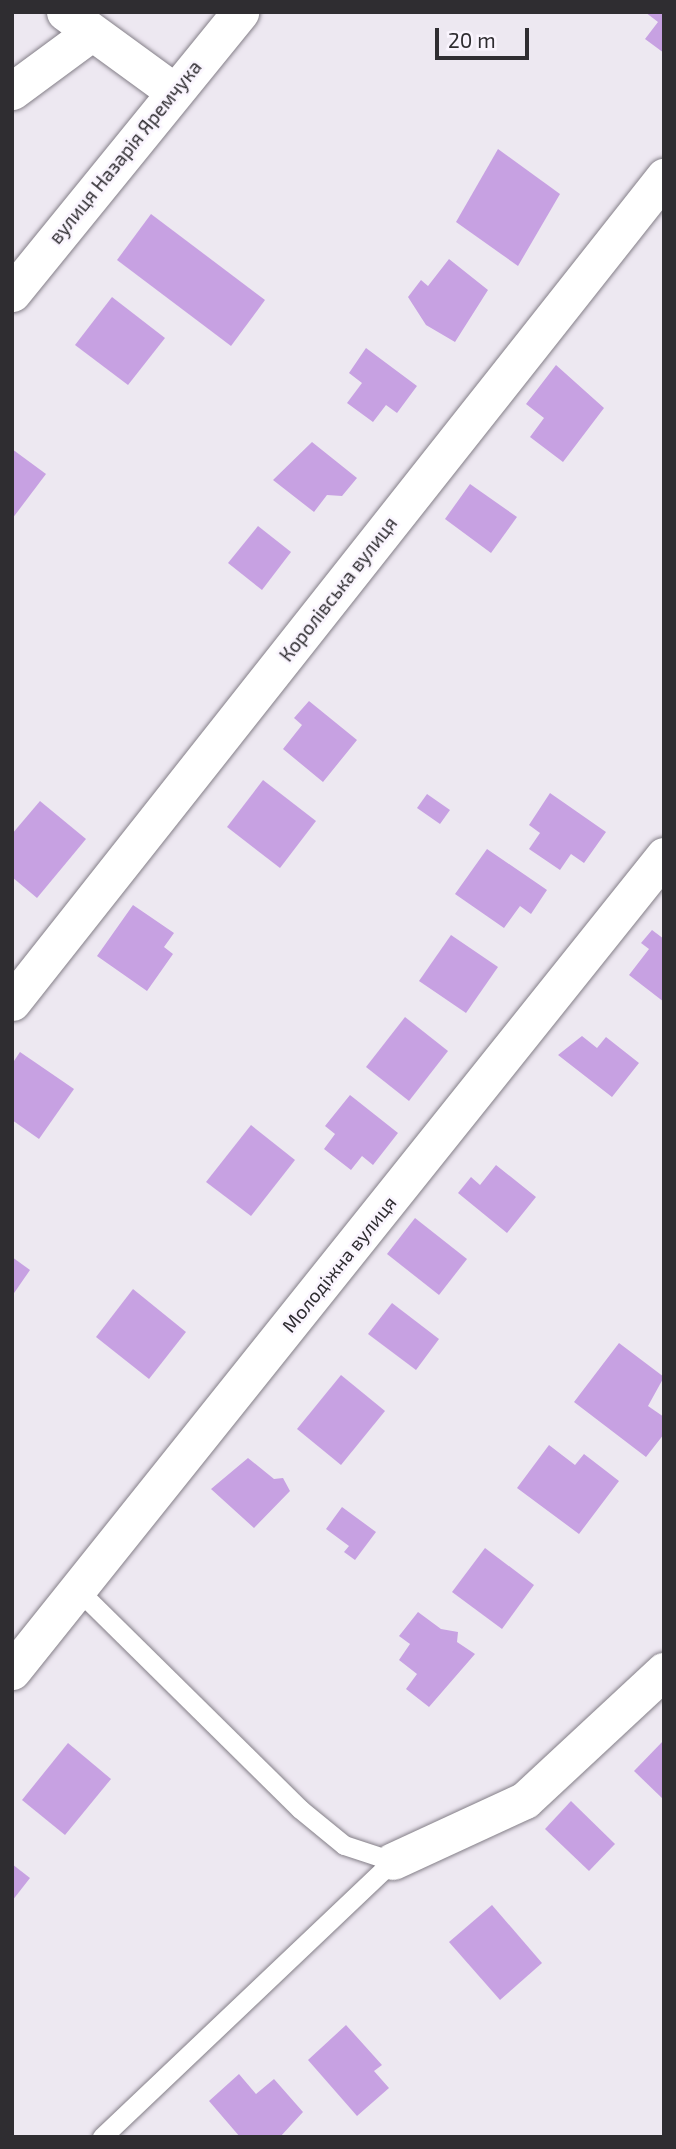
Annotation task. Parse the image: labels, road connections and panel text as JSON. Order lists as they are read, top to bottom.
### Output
{
  "streets": {
    "street": ["вулиця Назарія Яремчука", "Королівська вулиця", "Молодіжна вулиця"]
  },
  "scale_bar": "20 m"
}
